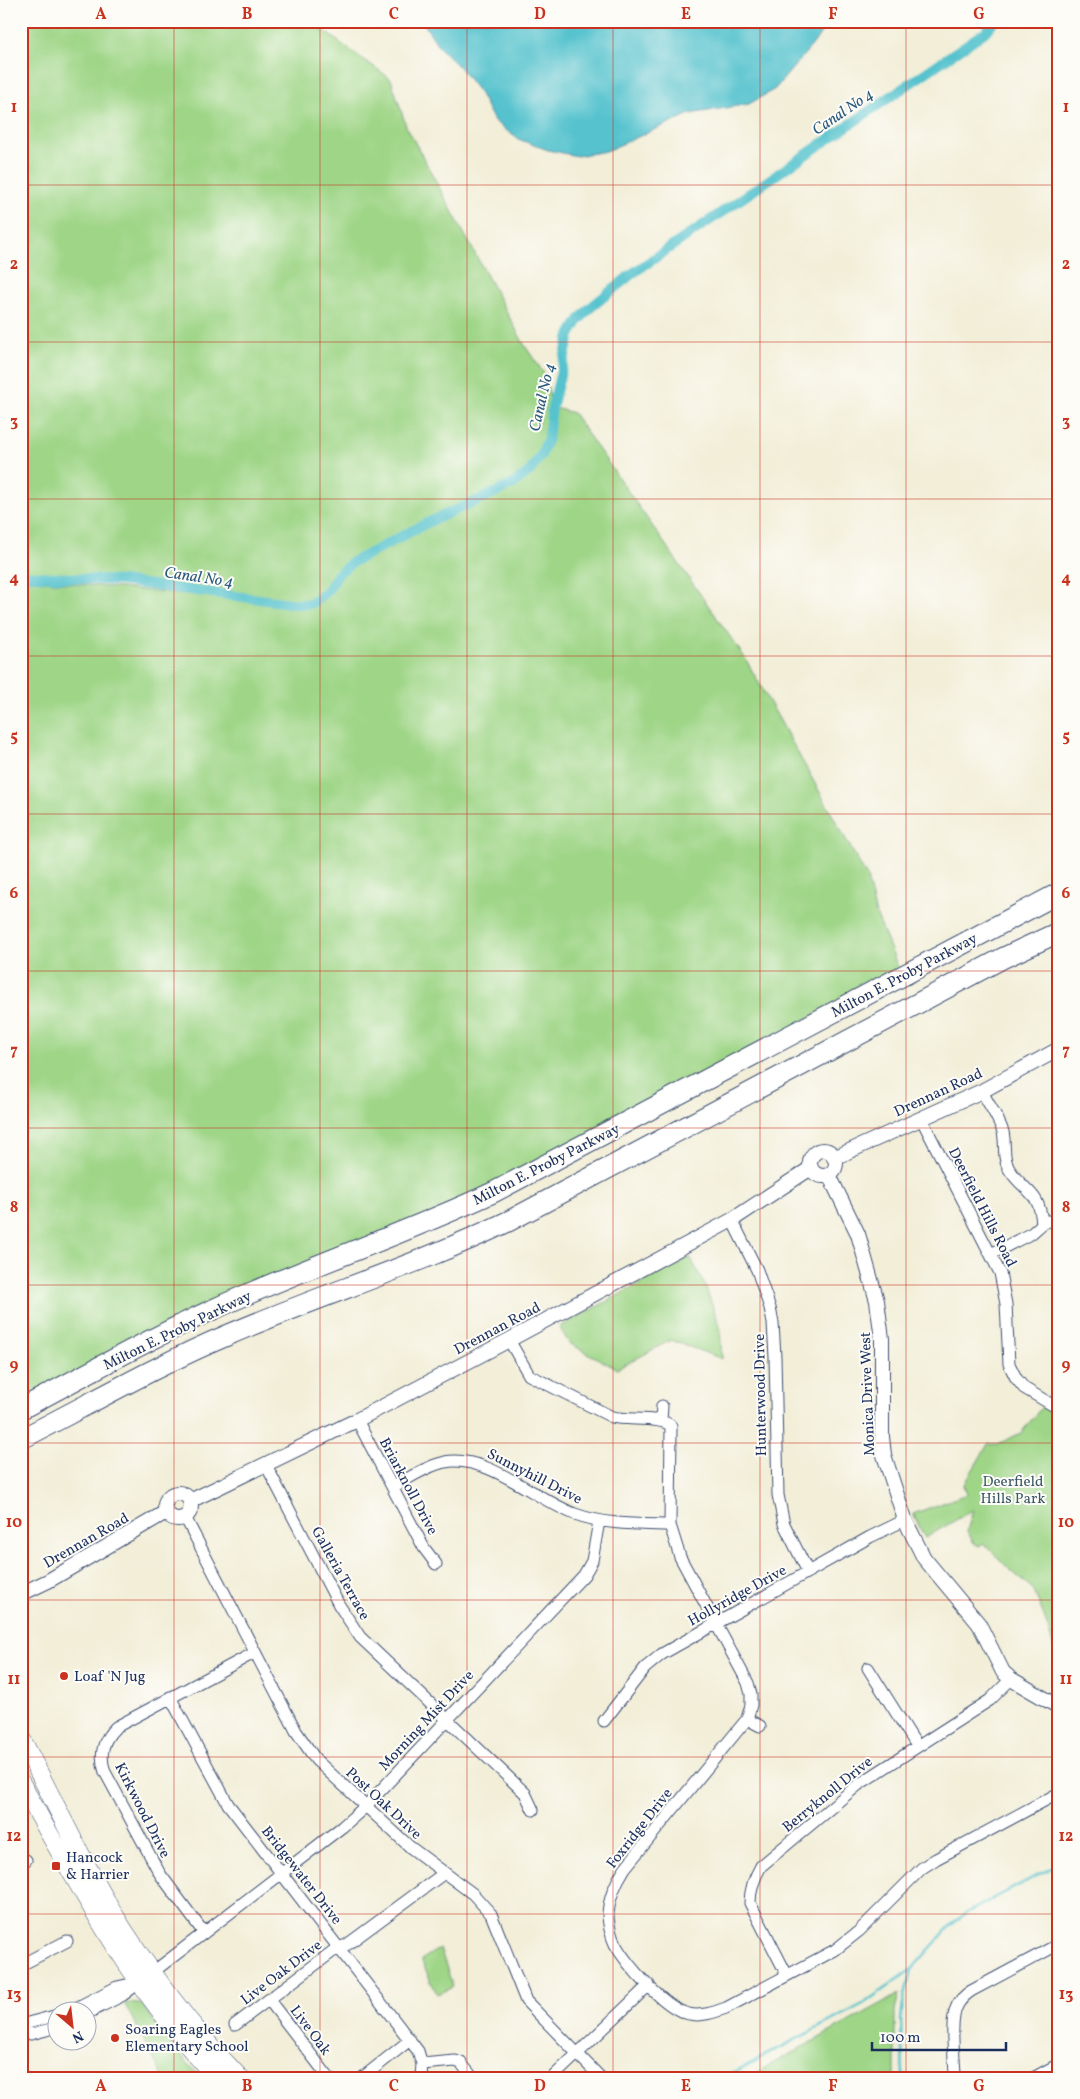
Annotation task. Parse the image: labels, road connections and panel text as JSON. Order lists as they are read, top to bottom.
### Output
{
  "streets": {
    "highway": ["Milton E. Proby Parkway"],
    "street": [
      "Drennan Road",
      "Deerfield Hills Road",
      "Monica Drive West",
      "Hunterwood Drive",
      "Sunnyhill Drive",
      "Briarknoll Drive",
      "Galleria Terrace",
      "Hollyridge Drive",
      "Morning Mist Drive",
      "Berryknoll Drive",
      "Post Oak Drive",
      "Kirkwood Drive",
      "Foxridge Drive",
      "Bridgewater Drive",
      "Live Oak Drive",
      "Live Oak"
    ]
  },
  "crossings": [
    ["Drennan Road", "Deerfield Hills Road"],
    ["Drennan Road", "Monica Drive West"],
    ["Drennan Road", "Hunterwood Drive"],
    ["Drennan Road", "Briarknoll Drive"],
    ["Drennan Road", "Galleria Terrace"],
    ["Drennan Road", "Post Oak Drive"],
    ["Monica Drive West", "Hollyridge Drive"],
    ["Monica Drive West", "Berryknoll Drive"],
    ["Hunterwood Drive", "Hollyridge Drive"],
    ["Sunnyhill Drive", "Briarknoll Drive"],
    ["Sunnyhill Drive", "Morning Mist Drive"],
    ["Sunnyhill Drive", "Foxridge Drive"],
    ["Galleria Terrace", "Morning Mist Drive"],
    ["Hollyridge Drive", "Foxridge Drive"],
    ["Morning Mist Drive", "Post Oak Drive"],
    ["Morning Mist Drive", "Kirkwood Drive"],
    ["Morning Mist Drive", "Bridgewater Drive"],
    ["Berryknoll Drive", "Foxridge Drive"],
    ["Post Oak Drive", "Kirkwood Drive"],
    ["Post Oak Drive", "Live Oak Drive"],
    ["Kirkwood Drive", "Bridgewater Drive"],
    ["Bridgewater Drive", "Live Oak Drive"],
    ["Live Oak Drive", "Live Oak"]
  ],
  "water": ["Canal No 4"],
  "parks": ["Deerfield Hills Park"],
  "places": {
    "other": ["Loaf 'N Jug", "Soaring Eagles Elementary School"],
    "transit": ["Hancock & Harrier"]
  },
  "scale_bar": "100 m",
  "north": "bottom right",
  "grid": {
    "columns": [
      "A",
      "B",
      "C",
      "D",
      "E",
      "F",
      "G"
    ],
    "rows": [
      "1",
      "2",
      "3",
      "4",
      "5",
      "6",
      "7",
      "8",
      "9",
      "10",
      "11",
      "12",
      "13"
    ]
  }
}
